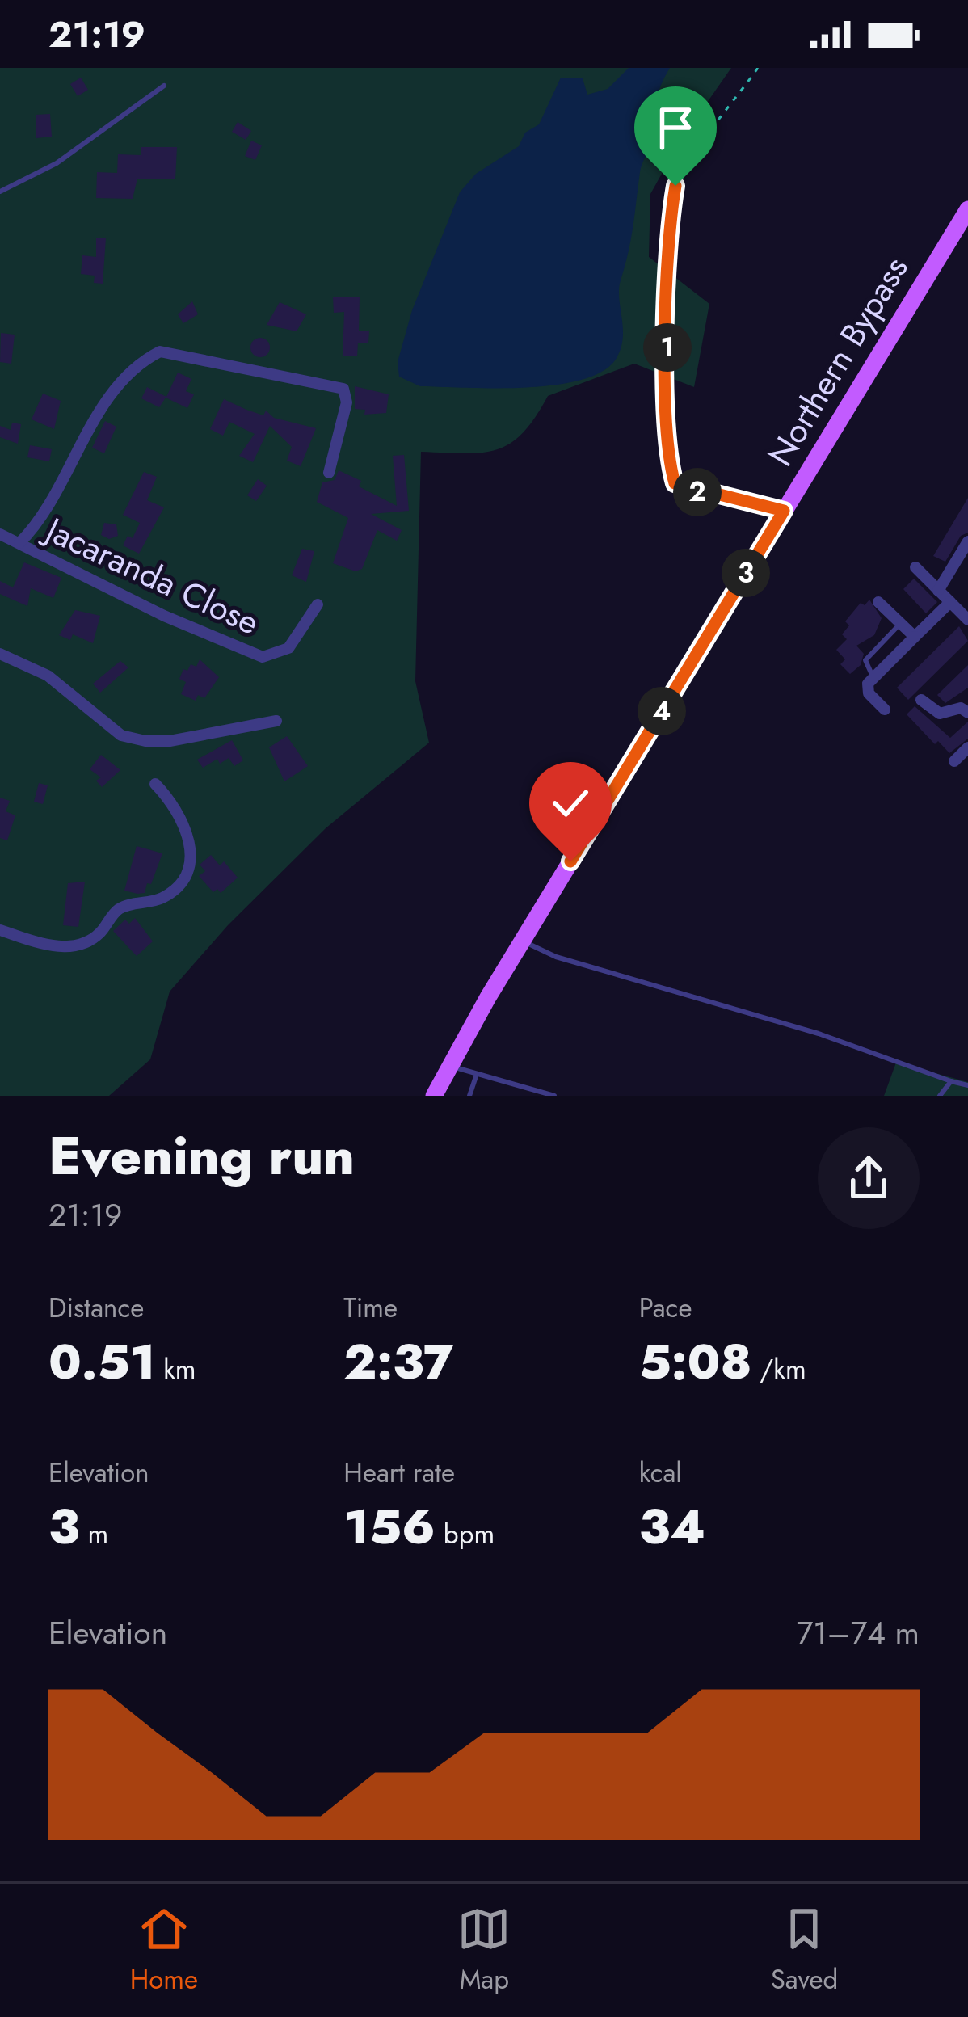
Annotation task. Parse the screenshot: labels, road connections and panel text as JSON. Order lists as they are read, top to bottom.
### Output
{
  "streets": {
    "main road": ["Northern Bypass"],
    "street": ["Jacaranda Close"]
  },
  "page": {
    "status": "21:19",
    "pins": [
      "1",
      "2",
      "3",
      "4"
    ],
    "heading": ["Evening run", "21:19"],
    "stats": [
      ["Distance", "0.51 km"],
      ["Time", "2:37"],
      ["Pace", "5:08 /km"],
      ["Elevation", "3 m"],
      ["Heart rate", "156 bpm"],
      ["kcal", "34"]
    ],
    "chart": ["Elevation", "71–74 m"],
    "tabs": ["Home", "Map", "Saved"]
  }
}
